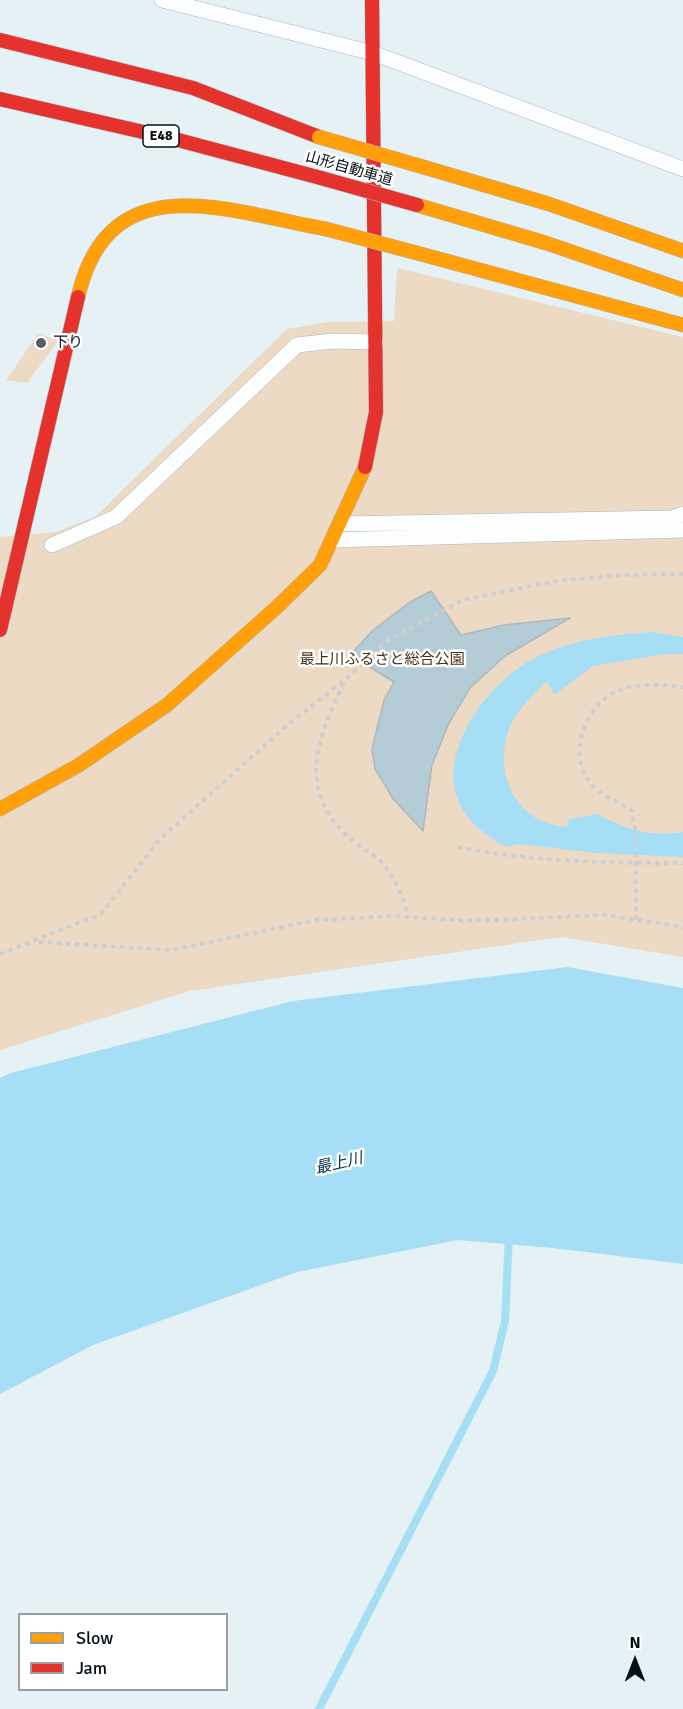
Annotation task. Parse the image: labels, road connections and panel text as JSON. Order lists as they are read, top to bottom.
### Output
{
  "streets": {
    "main road": ["E48", "山形自動車道"]
  },
  "water": ["最上川"],
  "parks": ["最上川ふるさと総合公園"],
  "places": ["下り"],
  "legend": ["Slow", "Jam"],
  "north": "top"
}
